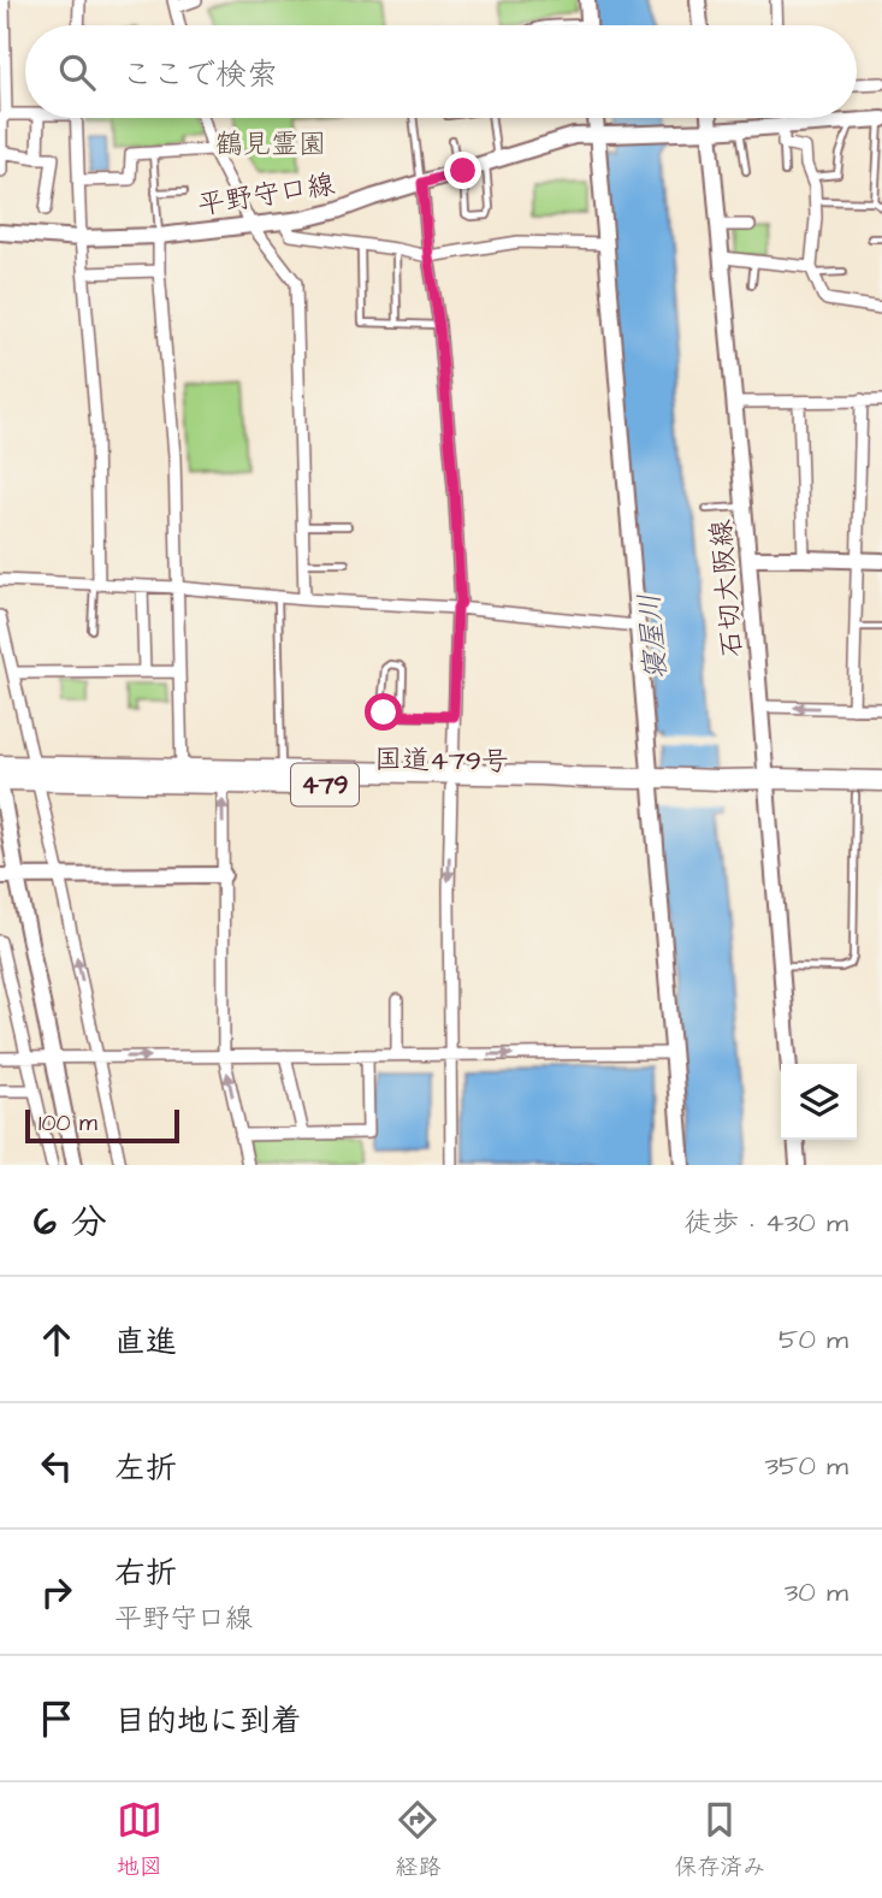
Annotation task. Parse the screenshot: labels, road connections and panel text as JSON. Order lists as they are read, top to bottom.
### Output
{
  "streets": {
    "highway": ["国道479号", "479"],
    "main road": ["平野守口線", "石切大阪線"]
  },
  "crossings": [
    ["平野守口線", "石切大阪線"],
    ["石切大阪線", "国道479号"],
    ["石切大阪線", "479"],
    ["国道479号", "479"]
  ],
  "water": ["寝屋川"],
  "parks": ["鶴見霊園"],
  "scale_bar": "100 m",
  "page": {
    "search": "ここで検索",
    "scale": "100 m",
    "heading": ["6 分", "徒歩 · 430 m"],
    "list": [
      ["直進", "50 m"],
      ["左折", "350 m"],
      ["右折", "平野守口線", "30 m"],
      "目的地に到着"
    ],
    "nav": ["地図", "経路", "保存済み"]
  }
}
